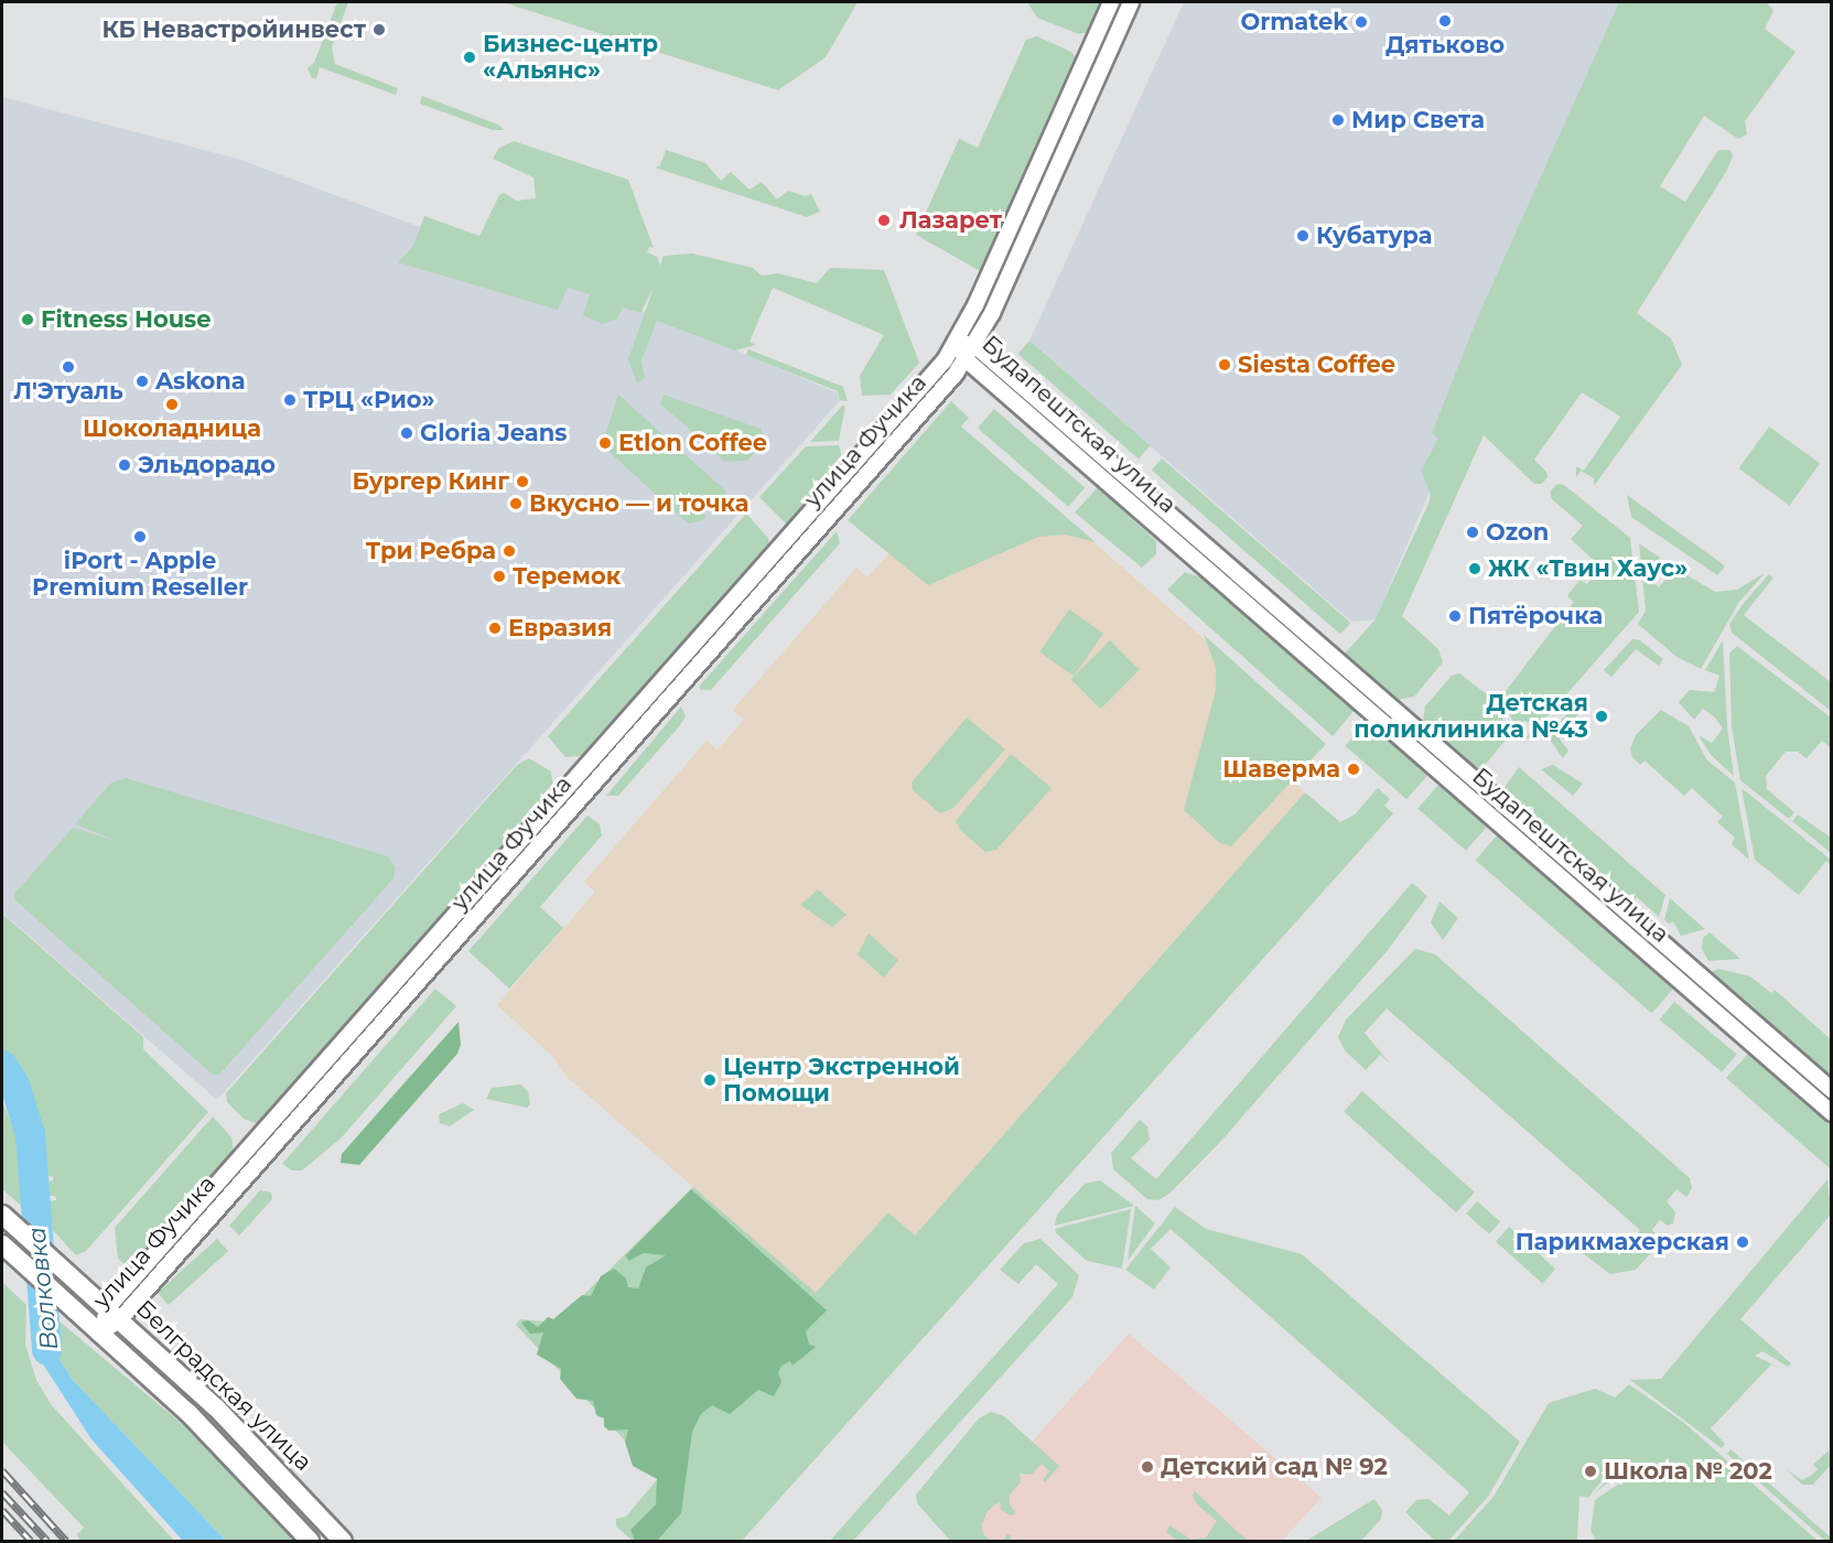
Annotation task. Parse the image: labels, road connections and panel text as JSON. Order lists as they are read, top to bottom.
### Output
{
  "streets": {
    "street": ["Будапештская улица", "улица Фучика", "Белградская улица"]
  },
  "crossings": [
    ["Будапештская улица", "улица Фучика"],
    ["улица Фучика", "Белградская улица"]
  ],
  "water": ["Волковка"],
  "places": [
    "Дятьково",
    "Ormatek",
    "КБ Невастройинвест",
    "Бизнес-центр «Альянс»",
    "Мир Света",
    "Лазарет",
    "Кубатура",
    "Fitness House",
    "Siesta Coffee",
    "Л'Этуаль",
    "Askona",
    "ТРЦ «Рио»",
    "Шоколадница",
    "Gloria Jeans",
    "Etlon Coffee",
    "Эльдорадо",
    "Бургер Кинг",
    "Вкусно — и точка",
    "Ozon",
    "iPort - Apple Premium Reseller",
    "Три Ребра",
    "ЖК «Твин Хаус»",
    "Теремок",
    "Пятёрочка",
    "Евразия",
    "Детская поликлиника №43",
    "Шаверма",
    "Центр Экстренной Помощи",
    "Парикмахерская",
    "Детский сад № 92",
    "Школа № 202"
  ]
}
